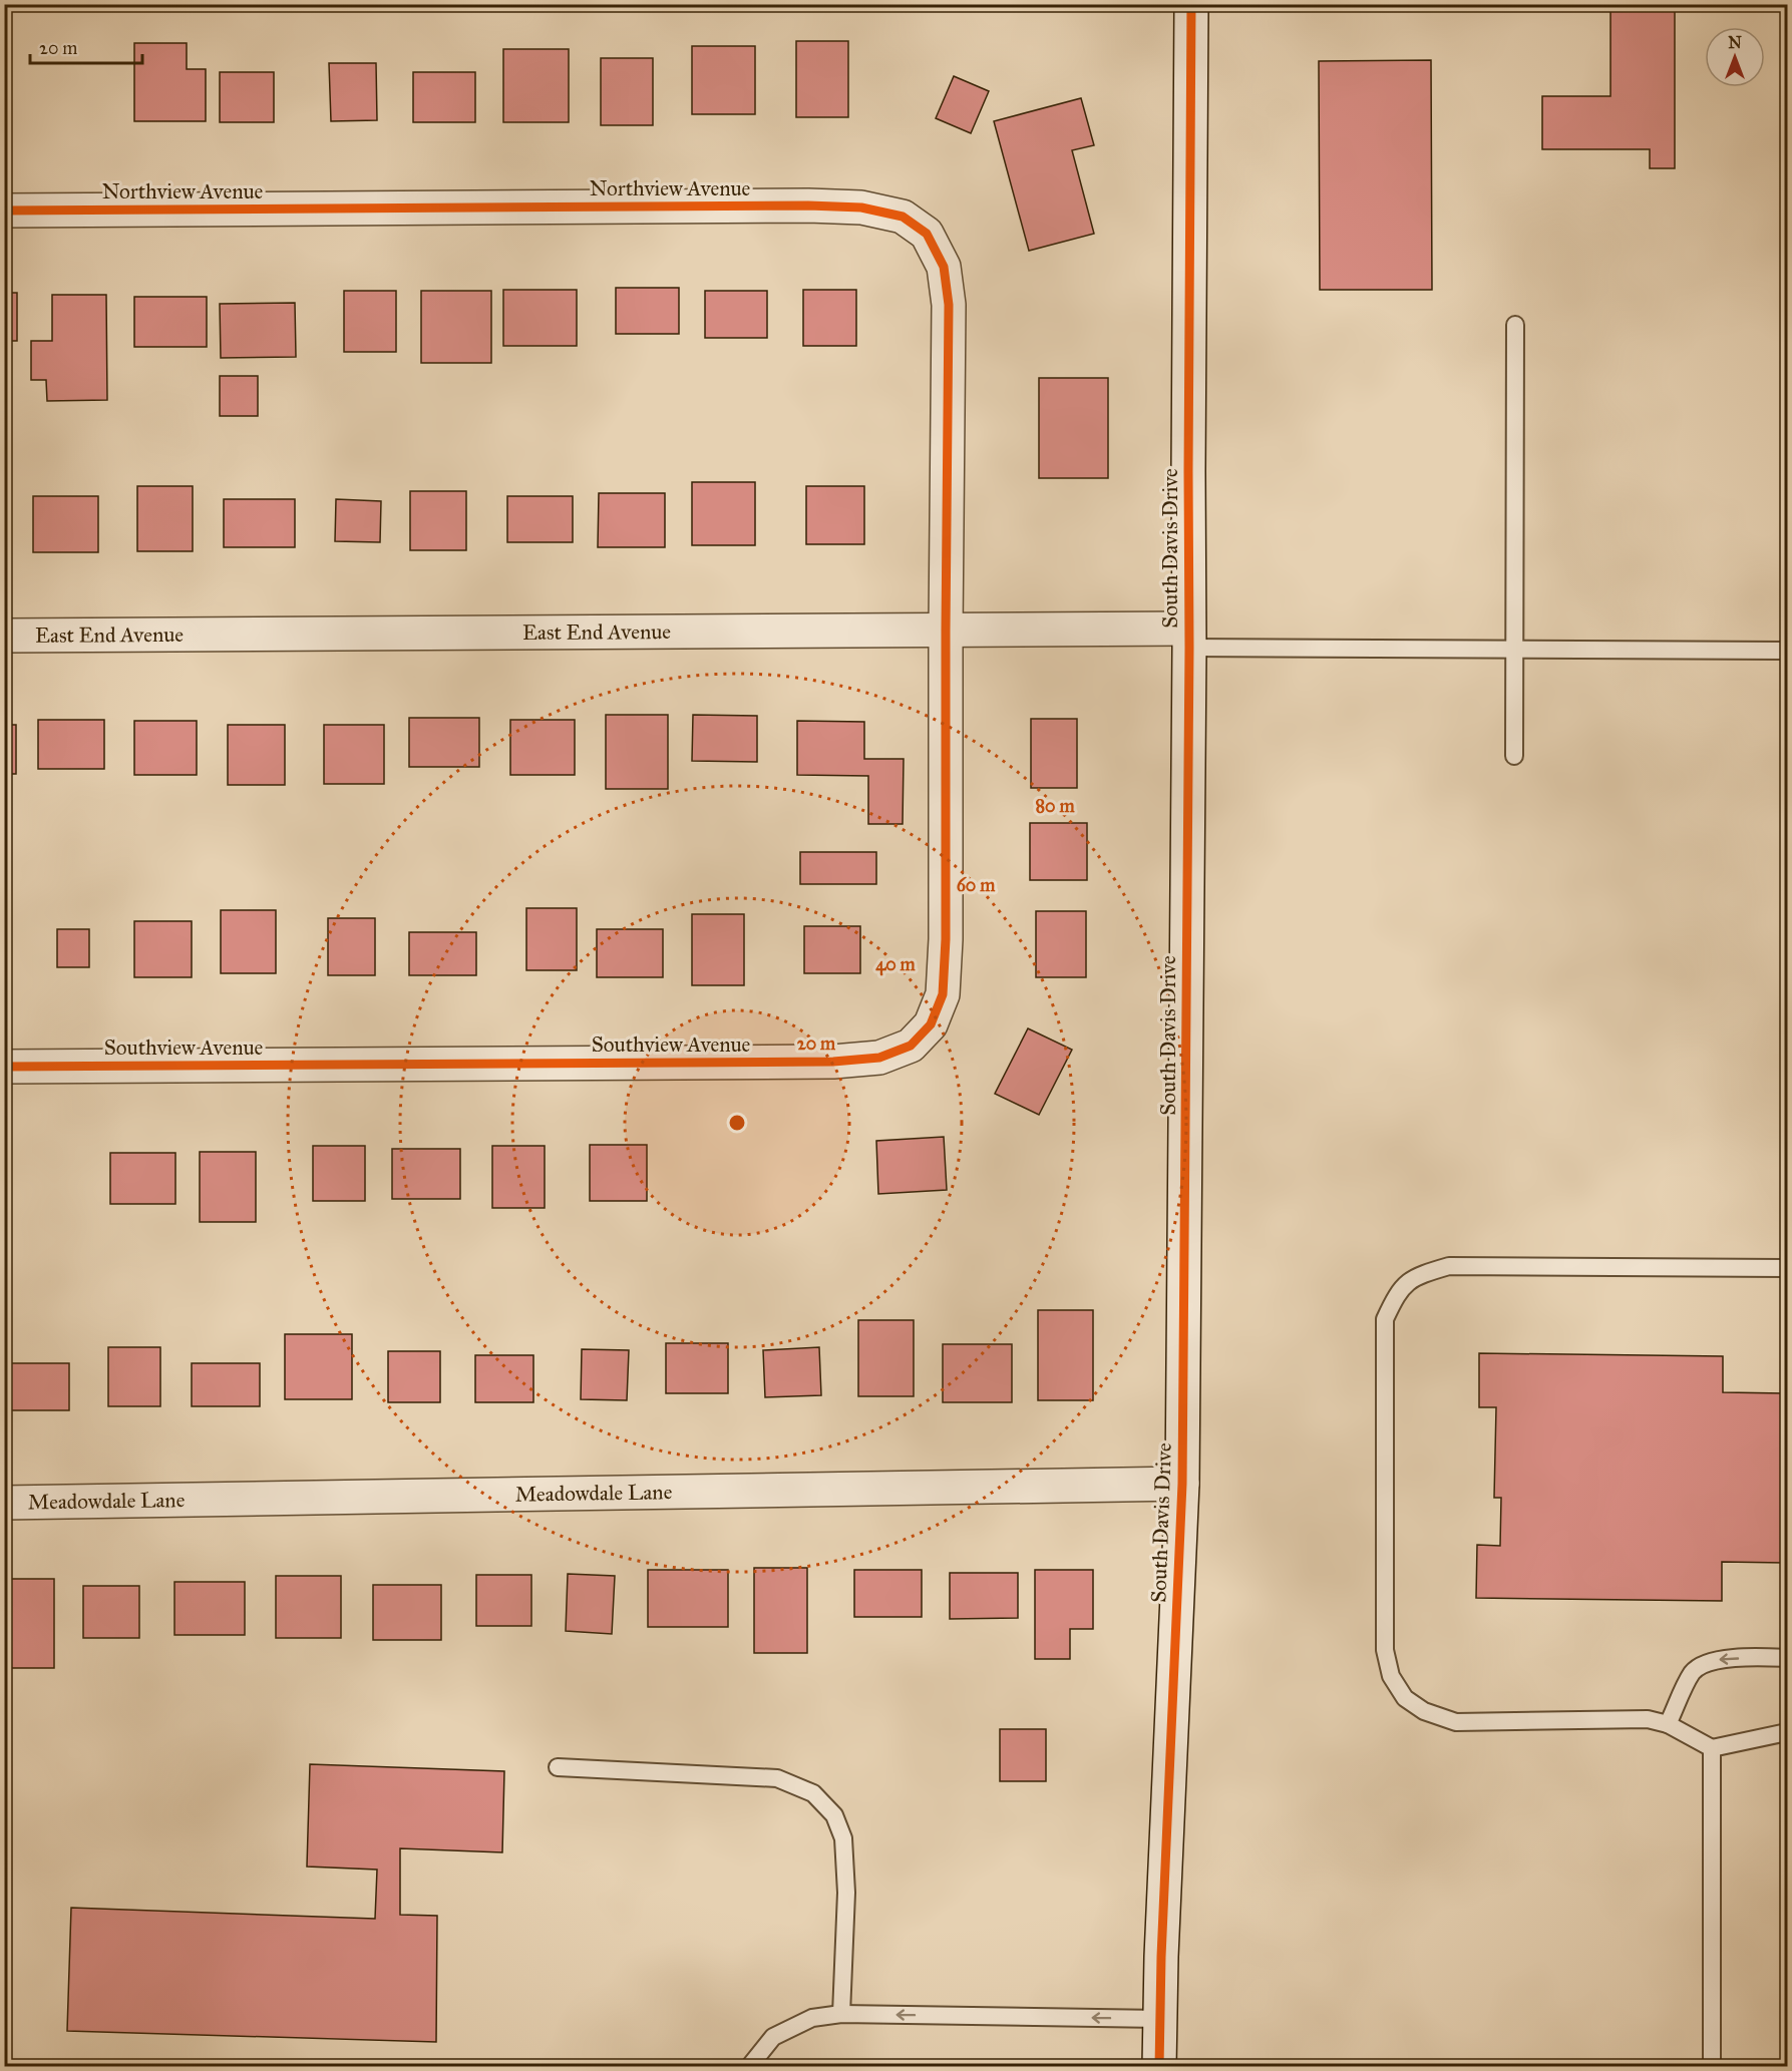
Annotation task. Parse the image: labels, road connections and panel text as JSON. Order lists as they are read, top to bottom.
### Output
{
  "streets": {
    "street": [
      "Northview Avenue",
      "South Davis Drive",
      "East End Avenue",
      "Southview Avenue",
      "Meadowdale Lane"
    ]
  },
  "crossings": [
    ["Northview Avenue", "East End Avenue"],
    ["Northview Avenue", "Southview Avenue"],
    ["South Davis Drive", "East End Avenue"],
    ["South Davis Drive", "Meadowdale Lane"],
    ["East End Avenue", "Southview Avenue"]
  ],
  "scale_bar": "20 m",
  "north": "top",
  "rings": [
    "80 m",
    "60 m",
    "40 m",
    "20 m"
  ]
}
